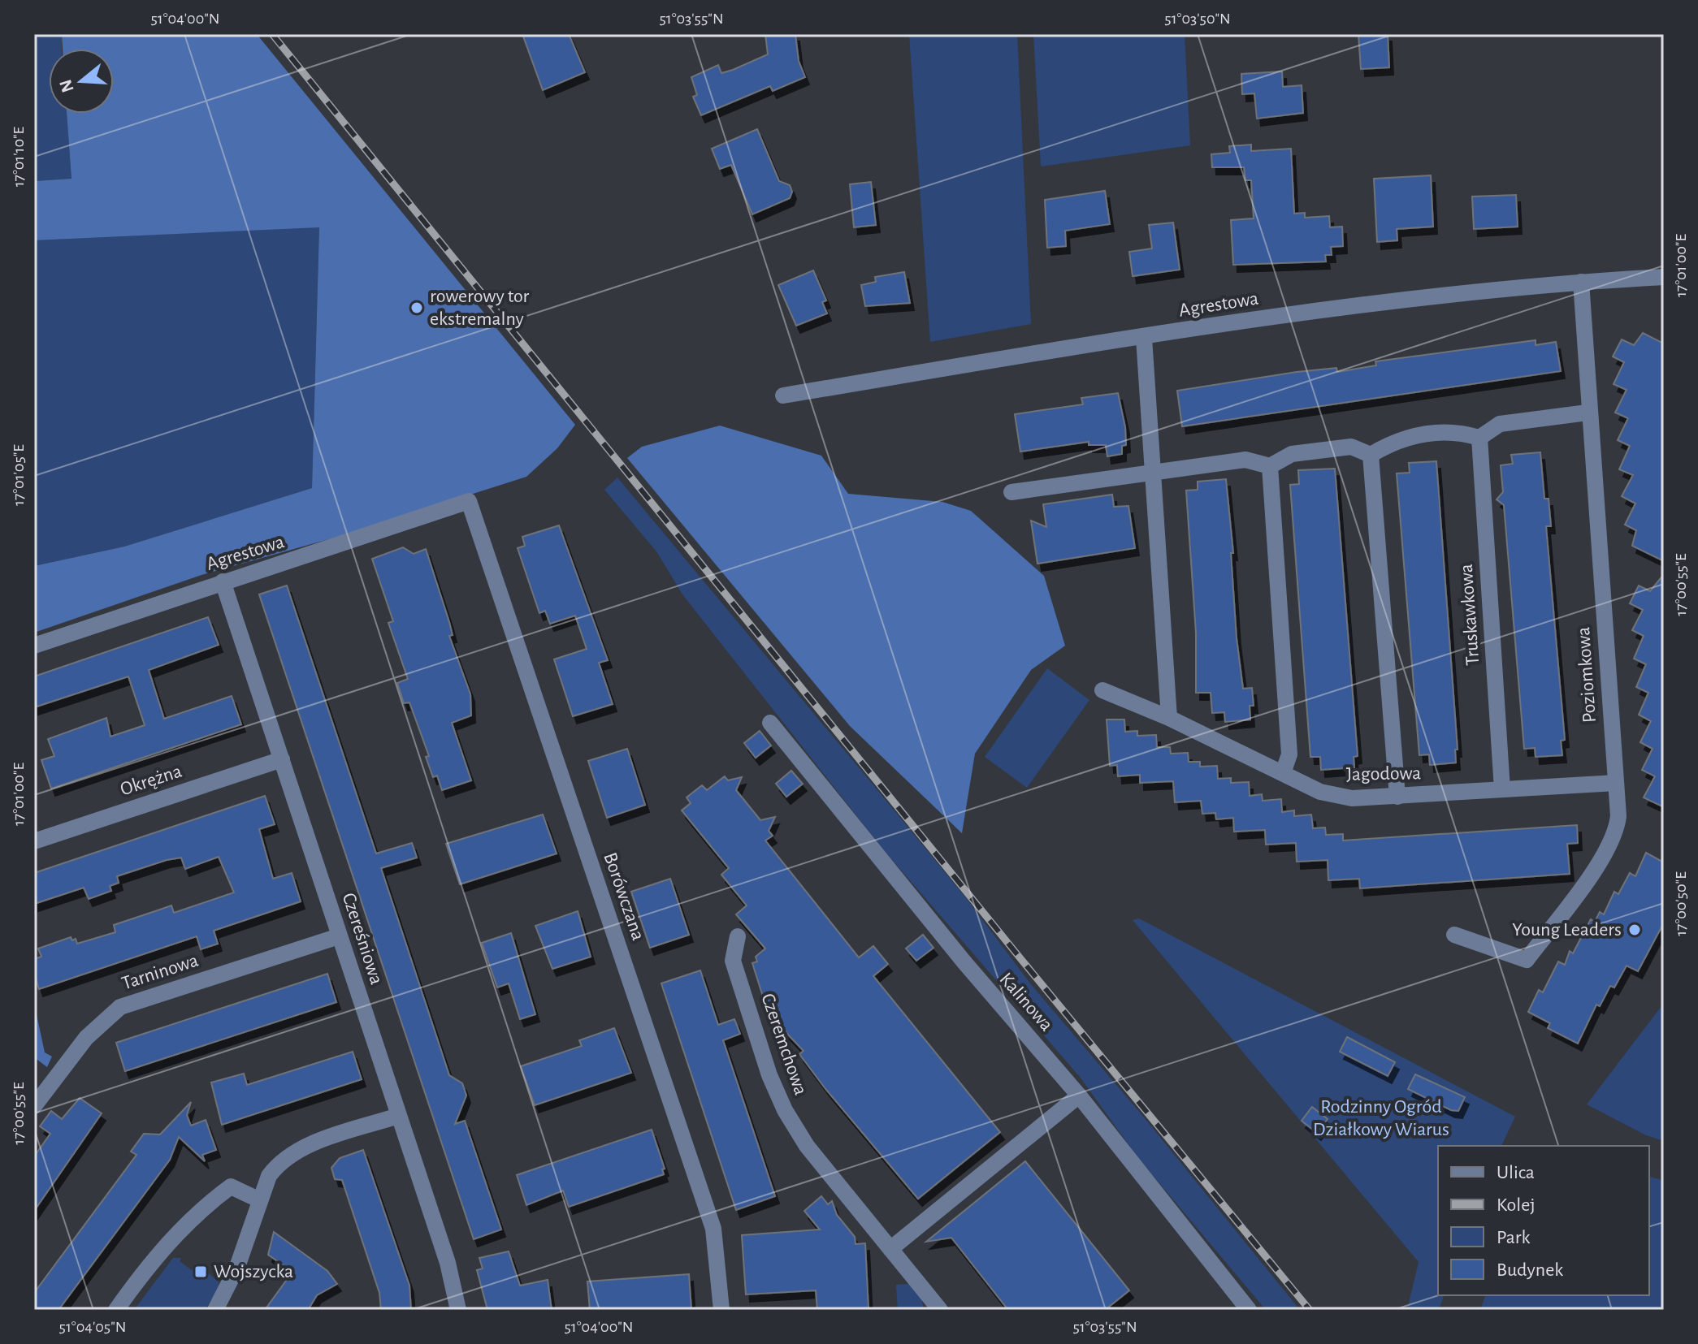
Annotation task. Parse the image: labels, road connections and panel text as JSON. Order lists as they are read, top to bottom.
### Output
{
  "streets": {
    "street": [
      "Agrestowa",
      "Truskawkowa",
      "Poziomkowa",
      "Jagodowa",
      "Okrężna",
      "Borówczana",
      "Czereśniowa",
      "Tarninowa",
      "Kalinowa",
      "Czeremchowa"
    ]
  },
  "crossings": [
    ["Agrestowa", "Poziomkowa"],
    ["Agrestowa", "Borówczana"],
    ["Agrestowa", "Czereśniowa"],
    ["Truskawkowa", "Jagodowa"],
    ["Poziomkowa", "Jagodowa"],
    ["Okrężna", "Czereśniowa"],
    ["Czereśniowa", "Tarninowa"]
  ],
  "parks": ["Rodzinny Ogród Działkowy Wiarus"],
  "places": {
    "other": ["rowerowy tor ekstremalny", "Young Leaders"],
    "transit": ["Wojszycka"]
  },
  "legend": [
    "Ulica",
    "Kolej",
    "Park",
    "Budynek"
  ],
  "north": "left",
  "coordinates": [
    "51°04'00\"N",
    "51°03'55\"N",
    "51°03'50\"N",
    "17°01'10\"E",
    "17°01'00\"E",
    "17°01'05\"E",
    "17°00'55\"E",
    "17°00'50\"E",
    "51°04'05\"N"
  ]
}
